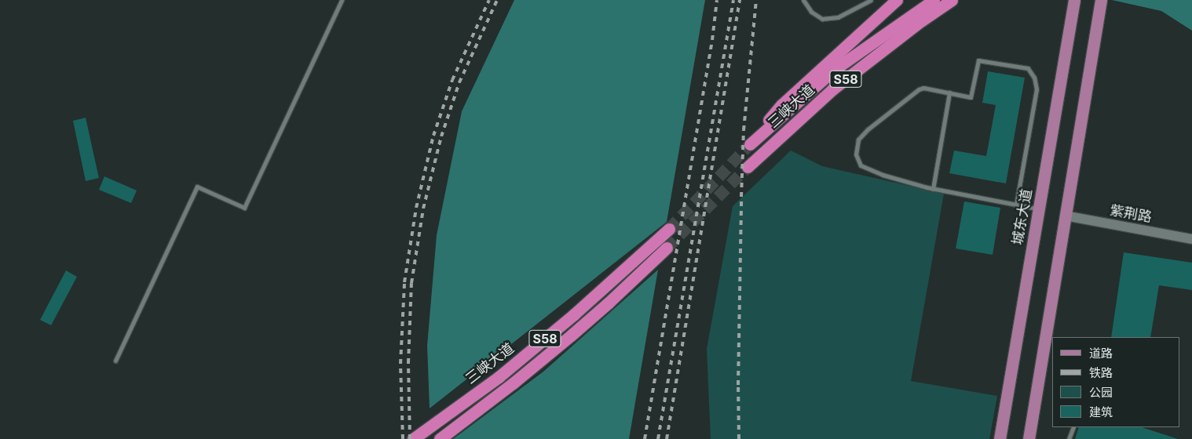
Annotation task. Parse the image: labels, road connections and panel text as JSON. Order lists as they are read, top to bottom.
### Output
{
  "streets": {
    "highway": ["S58", "三峡大道"],
    "main road": ["城东大道"],
    "street": ["紫荆路"]
  },
  "legend": [
    "道路",
    "铁路",
    "公园",
    "建筑"
  ]
}
